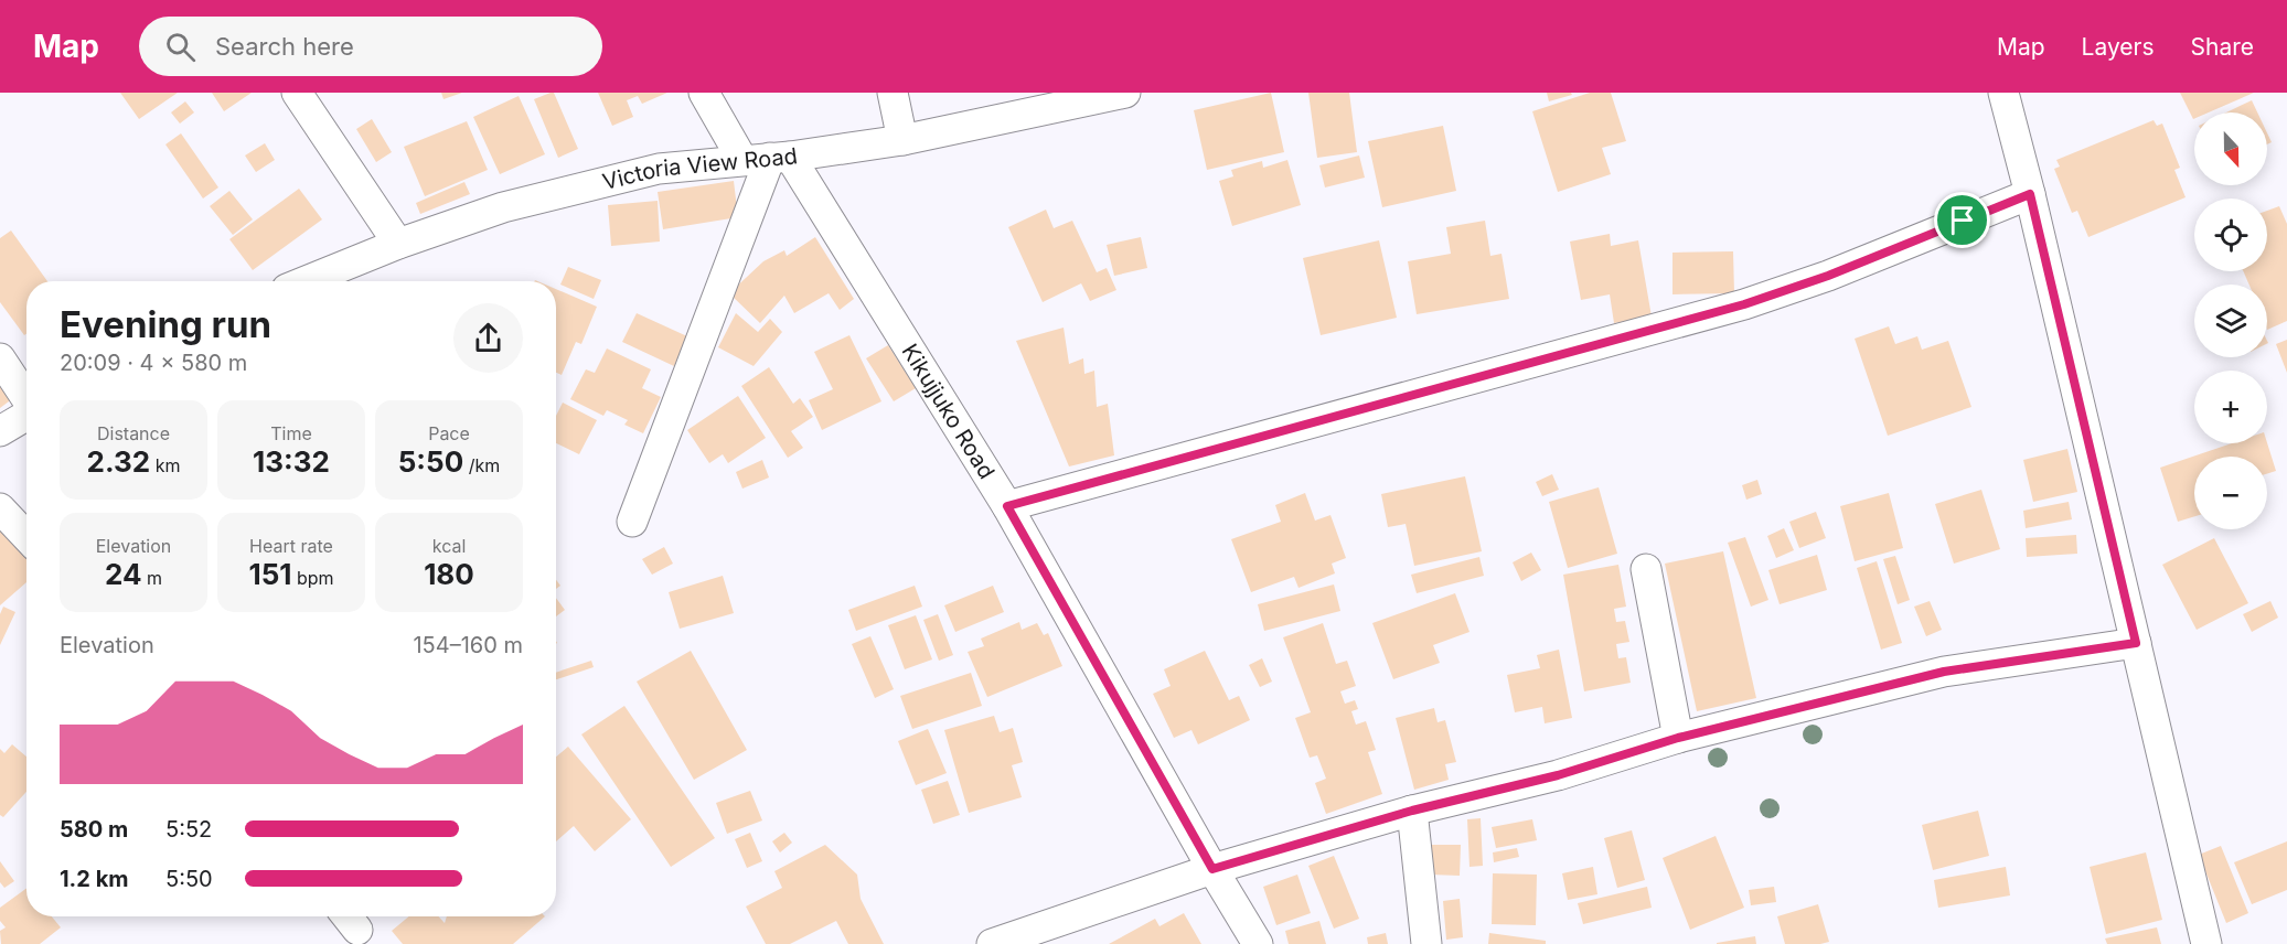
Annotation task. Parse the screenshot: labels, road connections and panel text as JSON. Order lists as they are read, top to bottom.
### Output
{
  "streets": {
    "street": ["Victoria View Road", "Kikujjuko Road"]
  },
  "crossings": [
    ["Victoria View Road", "Kikujjuko Road"]
  ],
  "north": "bottom",
  "page": {
    "header": "Map",
    "search": "Search here",
    "nav": ["Map", "Layers", "Share"],
    "map_buttons": ["+", "−"],
    "heading": ["Evening run", "20:09 · 4 × 580 m"],
    "stats": [
      ["Distance", "2.32 km"],
      ["Time", "13:32"],
      ["Pace", "5:50 /km"],
      ["Elevation", "24 m"],
      ["Heart rate", "151 bpm"],
      ["kcal", "180"]
    ],
    "chart": ["Elevation", "154–160 m"],
    "list": [
      {
        "name": "580 m",
        "note": "5:52"
      },
      {
        "name": "1.2 km",
        "note": "5:50"
      }
    ]
  }
}
